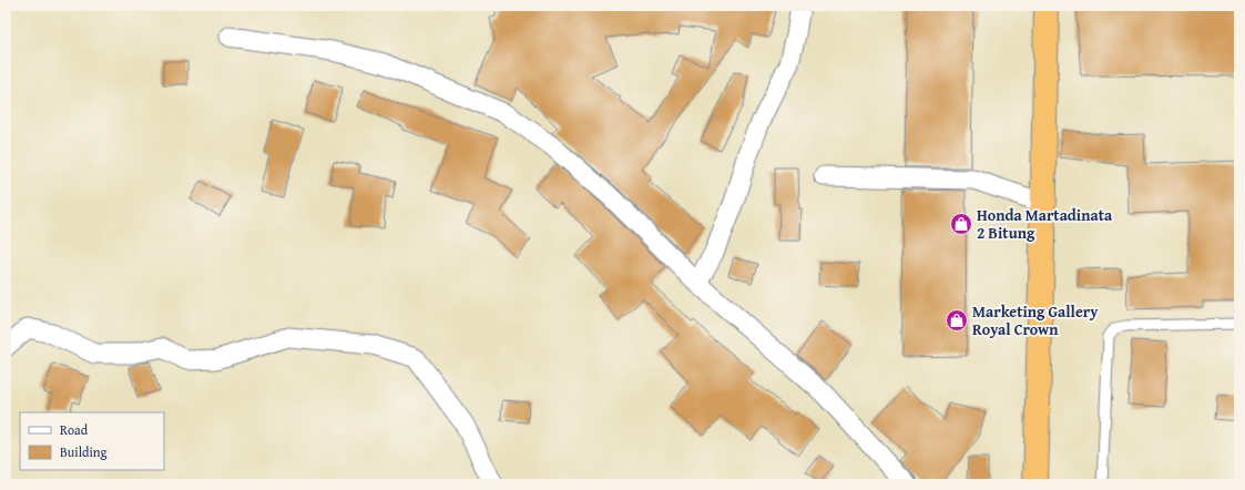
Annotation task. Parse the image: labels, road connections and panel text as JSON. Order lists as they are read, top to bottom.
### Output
{
  "places": {
    "shop": ["Honda Martadinata 2 Bitung", "Marketing Gallery Royal Crown"]
  },
  "legend": ["Road", "Building"]
}
